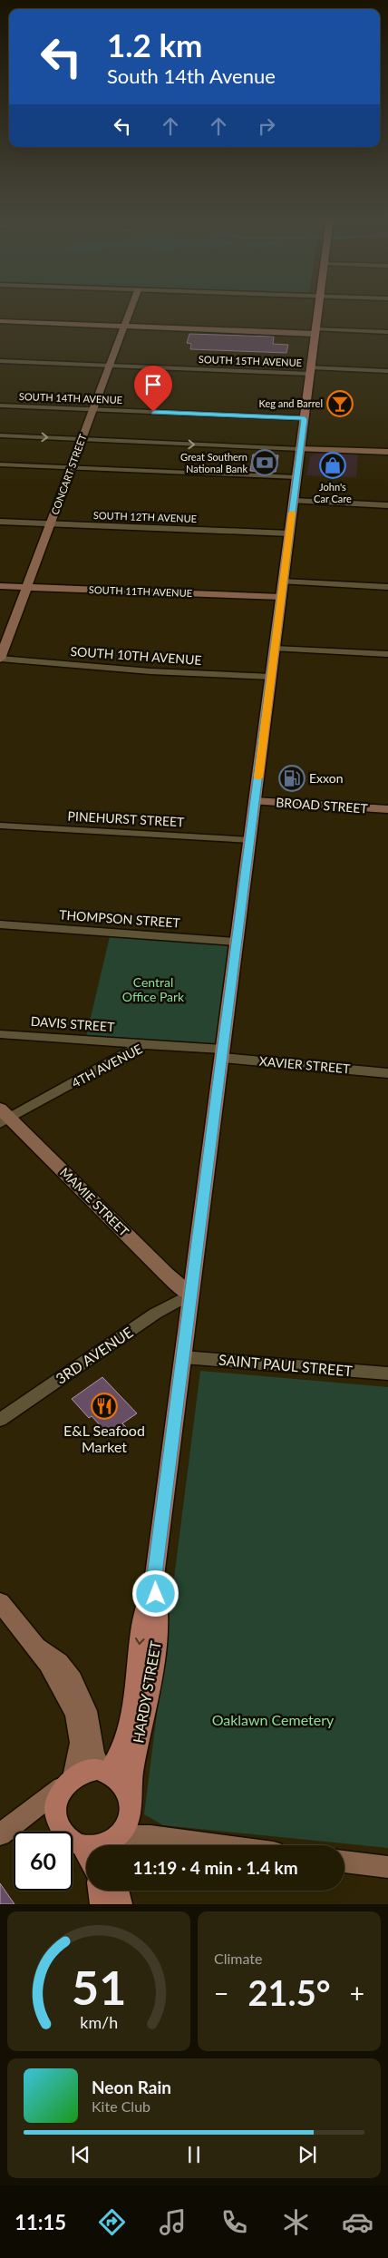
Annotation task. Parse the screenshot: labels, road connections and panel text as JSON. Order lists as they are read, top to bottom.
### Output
{
  "streets": {
    "main road": ["HARDY STREET"],
    "street": [
      "SOUTH 15TH AVENUE",
      "SOUTH 14TH AVENUE",
      "CONCART STREET",
      "SOUTH 12TH AVENUE",
      "SOUTH 11TH AVENUE",
      "SOUTH 10TH AVENUE",
      "BROAD STREET",
      "PINEHURST STREET",
      "THOMPSON STREET",
      "DAVIS STREET",
      "XAVIER STREET",
      "4TH AVENUE",
      "MAMIE STREET",
      "3RD AVENUE",
      "SAINT PAUL STREET"
    ]
  },
  "crossings": [
    ["SOUTH 15TH AVENUE", "CONCART STREET"],
    ["SOUTH 15TH AVENUE", "HARDY STREET"],
    ["SOUTH 14TH AVENUE", "CONCART STREET"],
    ["SOUTH 14TH AVENUE", "HARDY STREET"],
    ["CONCART STREET", "SOUTH 12TH AVENUE"],
    ["CONCART STREET", "SOUTH 11TH AVENUE"],
    ["CONCART STREET", "SOUTH 10TH AVENUE"],
    ["SOUTH 12TH AVENUE", "HARDY STREET"],
    ["SOUTH 11TH AVENUE", "HARDY STREET"],
    ["SOUTH 10TH AVENUE", "HARDY STREET"],
    ["BROAD STREET", "HARDY STREET"],
    ["PINEHURST STREET", "HARDY STREET"],
    ["THOMPSON STREET", "HARDY STREET"],
    ["DAVIS STREET", "4TH AVENUE"],
    ["XAVIER STREET", "4TH AVENUE"],
    ["XAVIER STREET", "HARDY STREET"],
    ["4TH AVENUE", "MAMIE STREET"],
    ["4TH AVENUE", "HARDY STREET"],
    ["MAMIE STREET", "3RD AVENUE"],
    ["MAMIE STREET", "HARDY STREET"],
    ["3RD AVENUE", "HARDY STREET"],
    ["SAINT PAUL STREET", "HARDY STREET"]
  ],
  "parks": ["Central Office Park", "Oaklawn Cemetery"],
  "places": {
    "bar": ["Keg and Barrel"],
    "bank": ["Great Southern National Bank"],
    "shop": ["John's Car Care"],
    "fuel station": ["Exxon"],
    "restaurant": ["E&L Seafood Market"]
  },
  "page": {
    "turn": ["1.2 km", "South 14th Avenue"],
    "limit": "60",
    "trip": "11:19 · 4 min · 1.4 km",
    "tile": "Climate",
    "heat": ["−", "21.5°", "+"],
    "song": ["Neon Rain", "Kite Club"],
    "tabs": "11:15",
    "gauge": ["51", "km/h"]
  }
}
